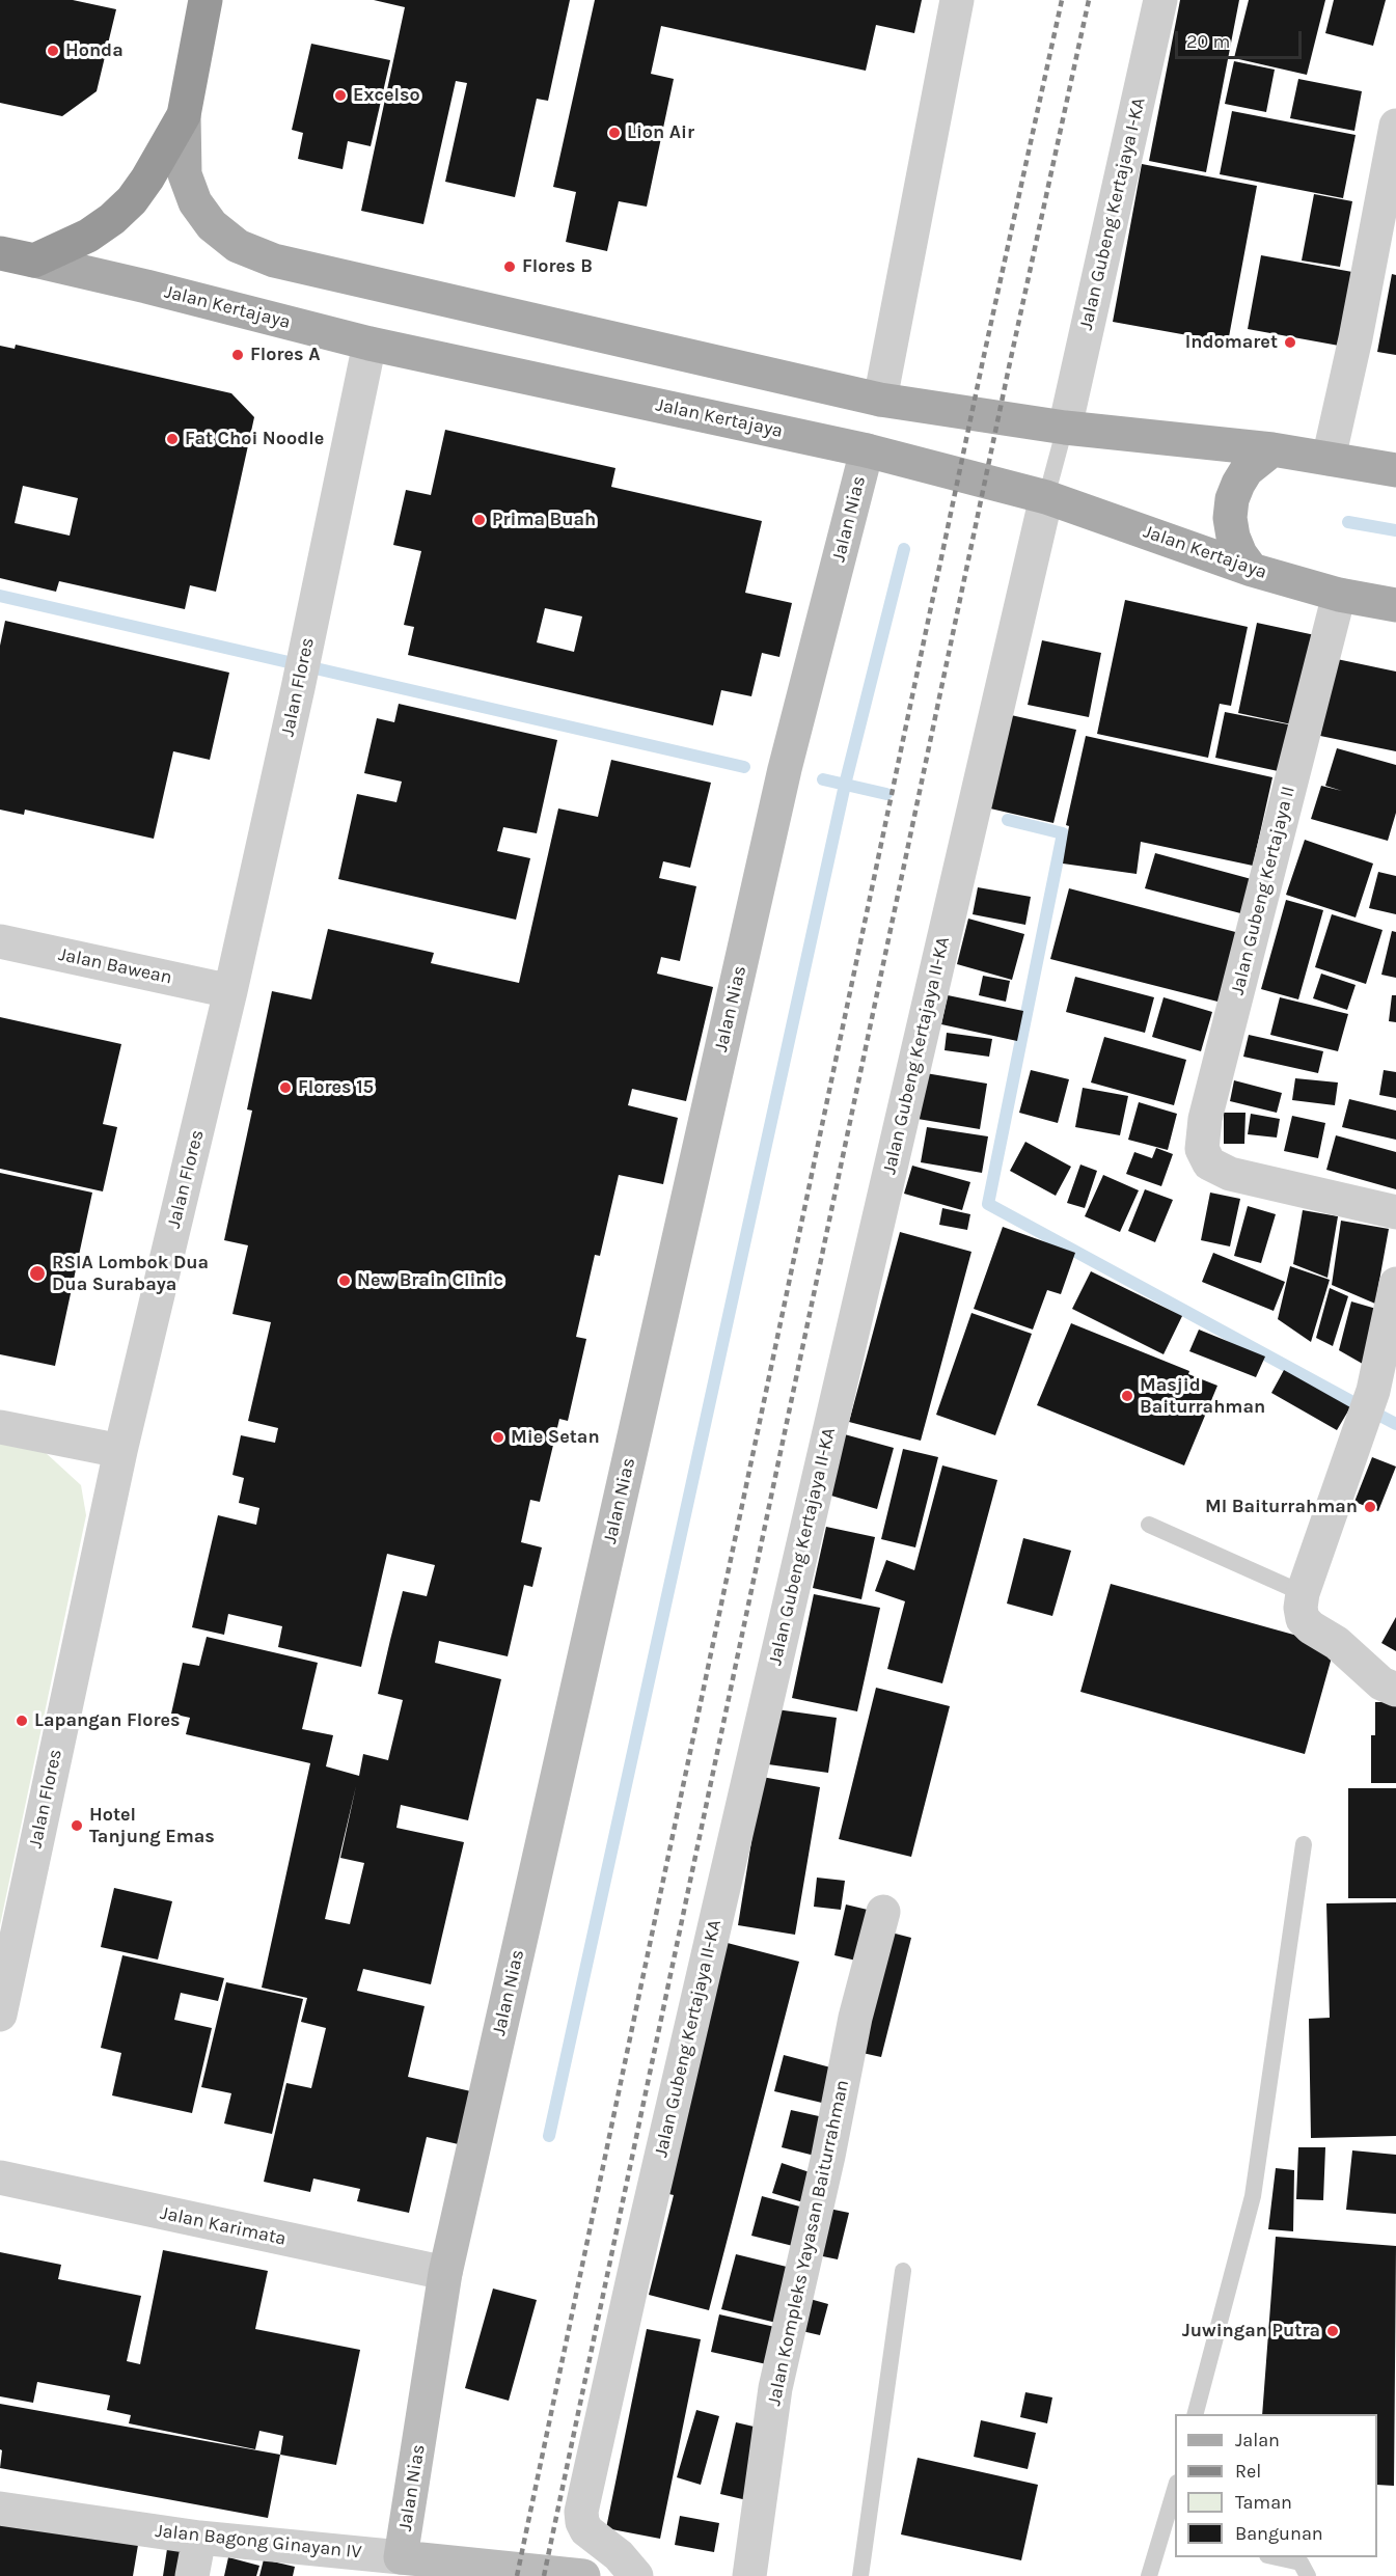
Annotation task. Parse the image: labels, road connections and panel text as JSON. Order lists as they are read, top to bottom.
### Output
{
  "streets": {
    "main road": ["Jalan Kertajaya"],
    "street": [
      "Jalan Gubeng Kertajaya I-KA",
      "Jalan Nias",
      "Jalan Flores",
      "Jalan Gubeng Kertajaya II",
      "Jalan Bawean",
      "Jalan Gubeng Kertajaya II-KA",
      "Jalan Karimata",
      "Jalan Kompleks Yayasan Baiturrahman",
      "Jalan Bagong Ginayan IV"
    ]
  },
  "crossings": [
    ["Jalan Kertajaya", "Jalan Nias"],
    ["Jalan Kertajaya", "Jalan Flores"],
    ["Jalan Kertajaya", "Jalan Gubeng Kertajaya II"],
    ["Jalan Kertajaya", "Jalan Gubeng Kertajaya II-KA"],
    ["Jalan Nias", "Jalan Karimata"],
    ["Jalan Nias", "Jalan Bagong Ginayan IV"],
    ["Jalan Flores", "Jalan Bawean"]
  ],
  "places": [
    "Honda",
    "Excelso",
    "Lion Air",
    "Flores B",
    "Indomaret",
    "Flores A",
    "Fat Choi Noodle",
    "Prima Buah",
    "Flores 15",
    "RSIA Lombok Dua Dua Surabaya",
    "New Brain Clinic",
    "Masjid Baiturrahman",
    "Mie Setan",
    "MI Baiturrahman",
    "Lapangan Flores",
    "Hotel Tanjung Emas",
    "Juwingan Putra"
  ],
  "legend": [
    "Jalan",
    "Rel",
    "Taman",
    "Bangunan"
  ],
  "scale_bar": "20 m"
}
